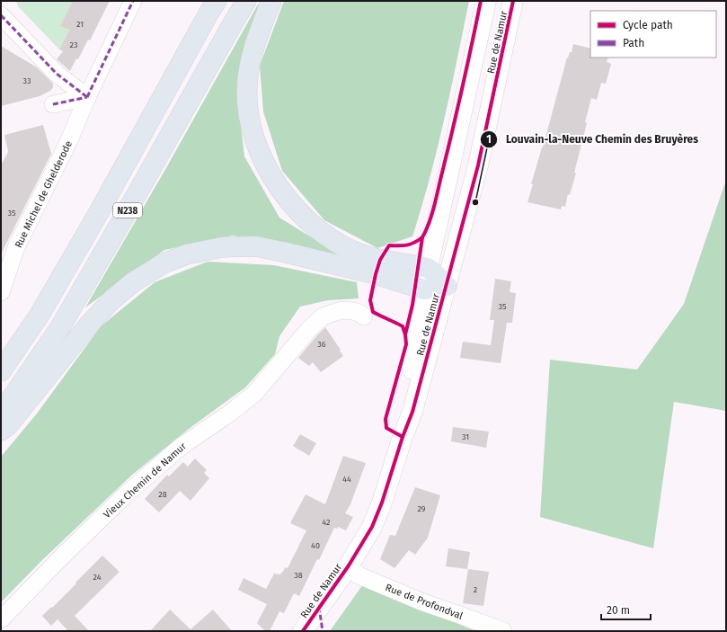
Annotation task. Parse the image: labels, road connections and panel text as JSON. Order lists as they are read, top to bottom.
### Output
{
  "streets": {
    "highway": ["N238"],
    "main road": ["Rue de Namur"],
    "street": ["Rue Michel de Ghelderode", "Vieux Chemin de Namur", "Rue de Profondval"]
  },
  "crossings": [
    ["Rue de Namur", "Rue de Profondval"]
  ],
  "places": ["Louvain-la-Neuve Chemin des Bruyères"],
  "house_numbers": [
    "21",
    "23",
    "33",
    "35",
    "35",
    "36",
    "31",
    "44",
    "28",
    "29",
    "42",
    "40",
    "38",
    "24",
    "2"
  ],
  "legend": ["Cycle path", "Path"],
  "scale_bar": "20 m"
}
